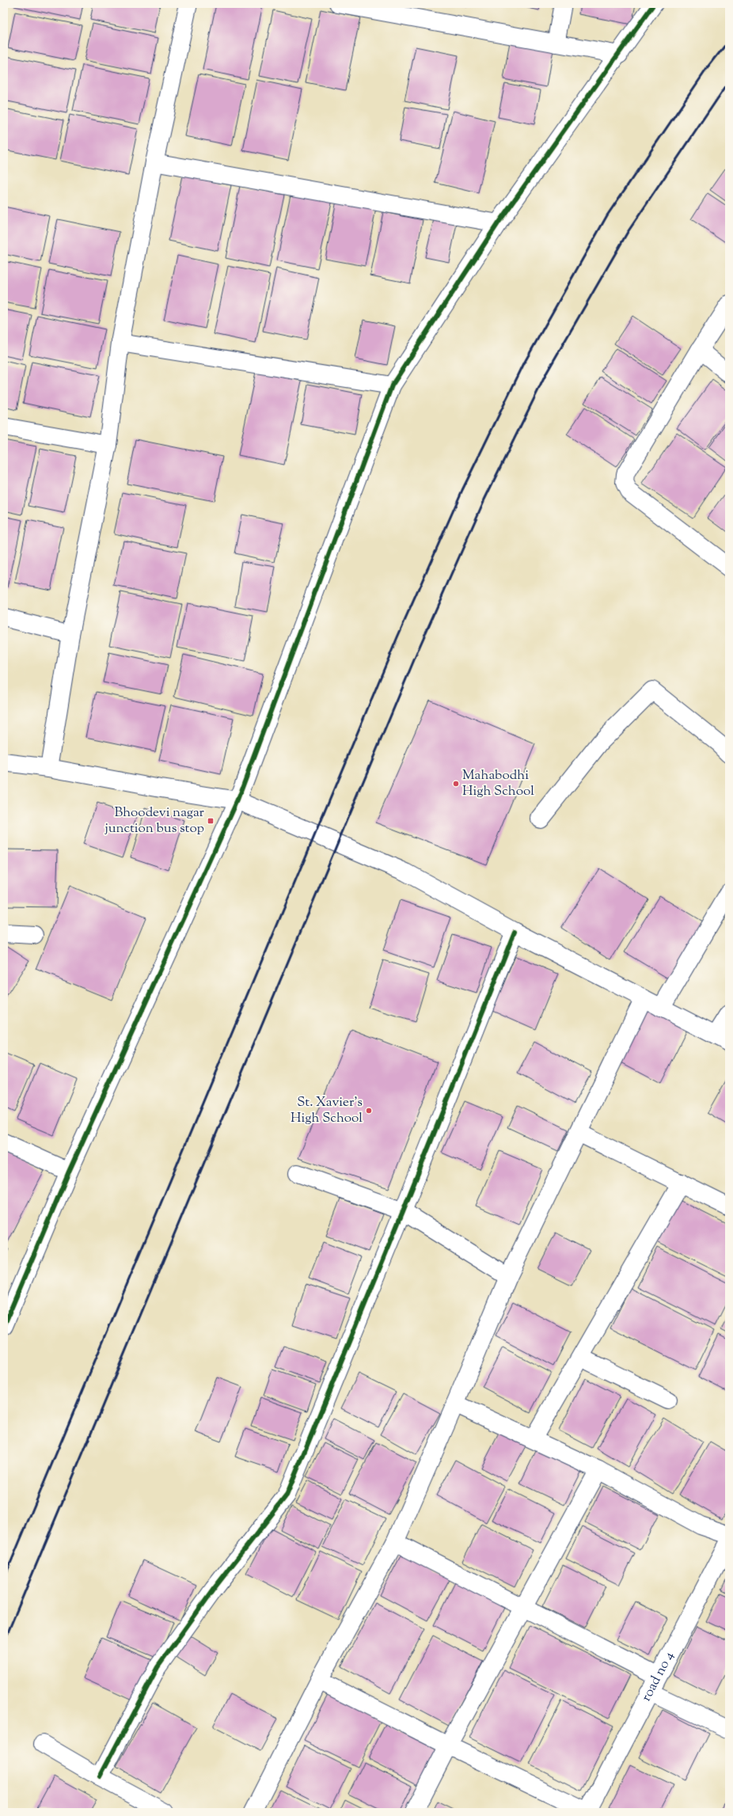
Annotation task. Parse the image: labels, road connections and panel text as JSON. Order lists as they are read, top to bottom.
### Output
{
  "streets": {
    "street": ["road no 4"]
  },
  "places": {
    "other": ["Mahabodhi High School", "St. Xavier's High School"],
    "transit": ["Bhoodevi nagar junction bus stop"]
  }
}
